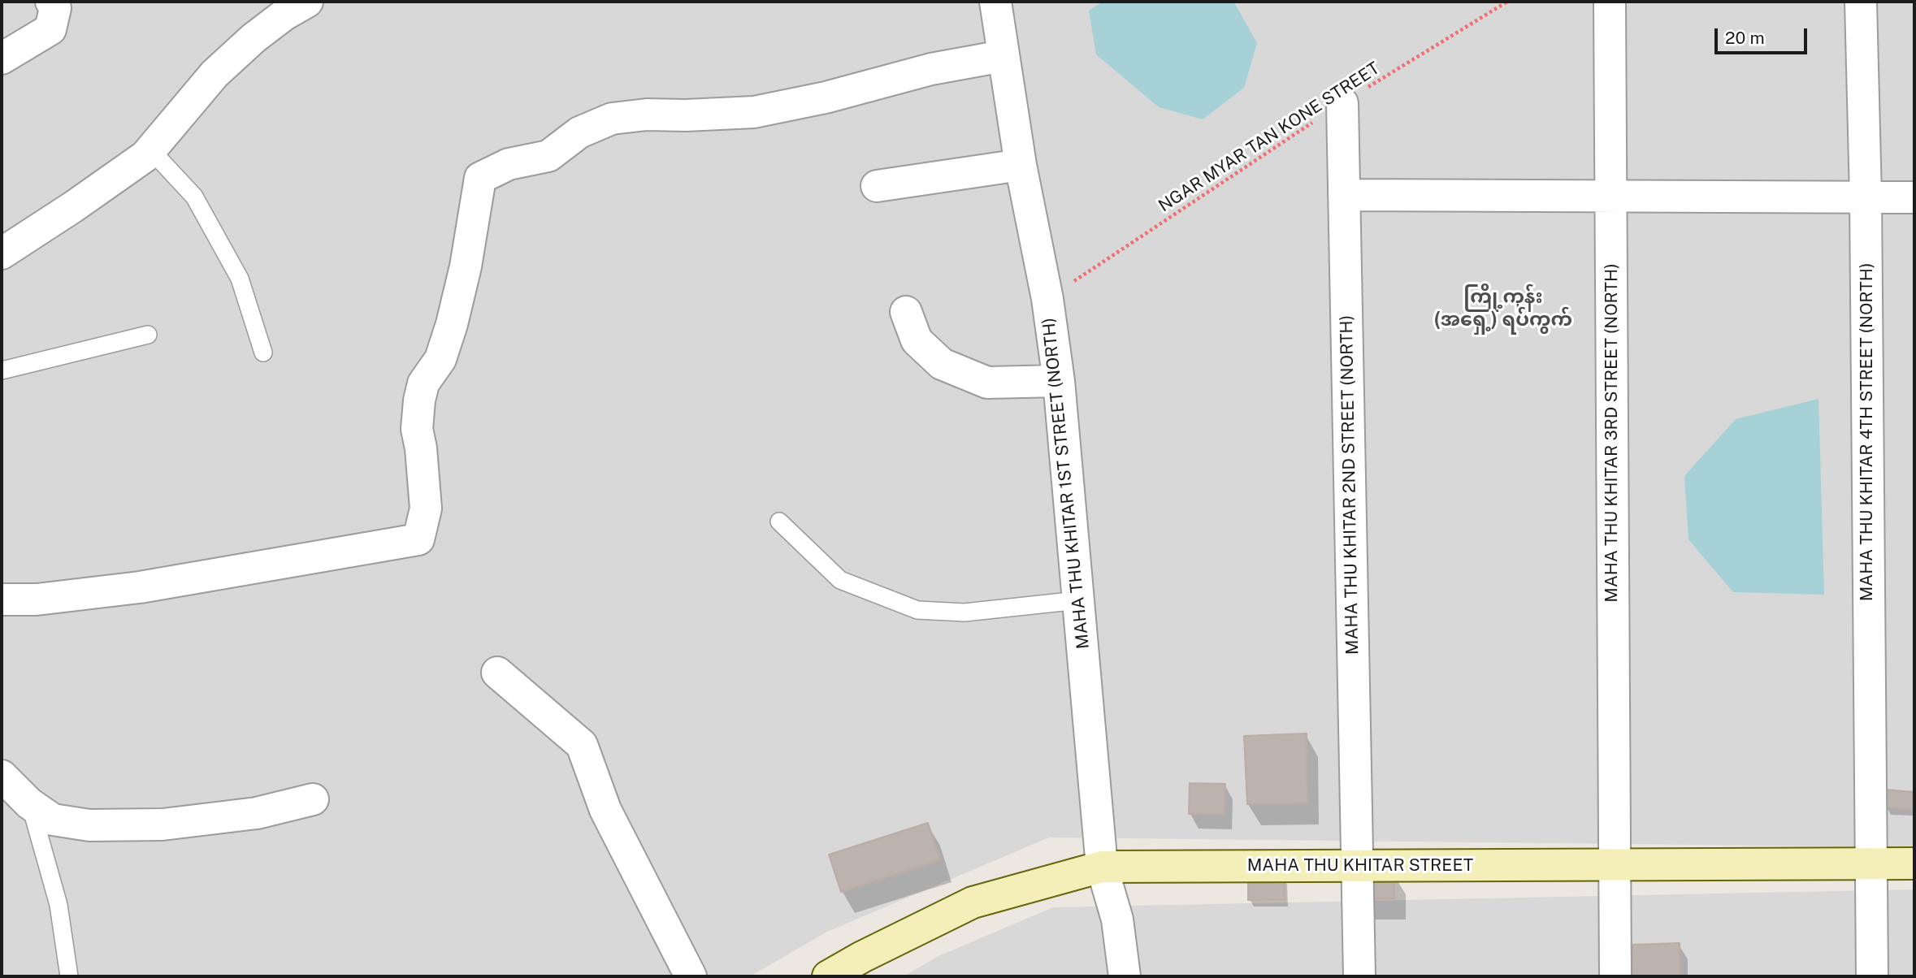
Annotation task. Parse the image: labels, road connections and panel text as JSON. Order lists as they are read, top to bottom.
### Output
{
  "streets": {
    "street": [
      "MAHA THU KHITAR 4TH STREET (NORTH)",
      "MAHA THU KHITAR 3RD STREET (NORTH)",
      "MAHA THU KHITAR 1ST STREET (NORTH)",
      "MAHA THU KHITAR 2ND STREET (NORTH)",
      "MAHA THU KHITAR STREET"
    ],
    "path": ["NGAR MYAR TAN KONE STREET"]
  },
  "crossings": [
    ["NGAR MYAR TAN KONE STREET", "MAHA THU KHITAR 1ST STREET (NORTH)"],
    ["NGAR MYAR TAN KONE STREET", "MAHA THU KHITAR 2ND STREET (NORTH)"],
    ["MAHA THU KHITAR 4TH STREET (NORTH)", "MAHA THU KHITAR STREET"],
    ["MAHA THU KHITAR 3RD STREET (NORTH)", "MAHA THU KHITAR STREET"],
    ["MAHA THU KHITAR 1ST STREET (NORTH)", "MAHA THU KHITAR STREET"],
    ["MAHA THU KHITAR 2ND STREET (NORTH)", "MAHA THU KHITAR STREET"]
  ],
  "districts": ["ကြို့ကုန်း (အရှေ့) ရပ်ကွက်"],
  "scale_bar": "20 m"
}
